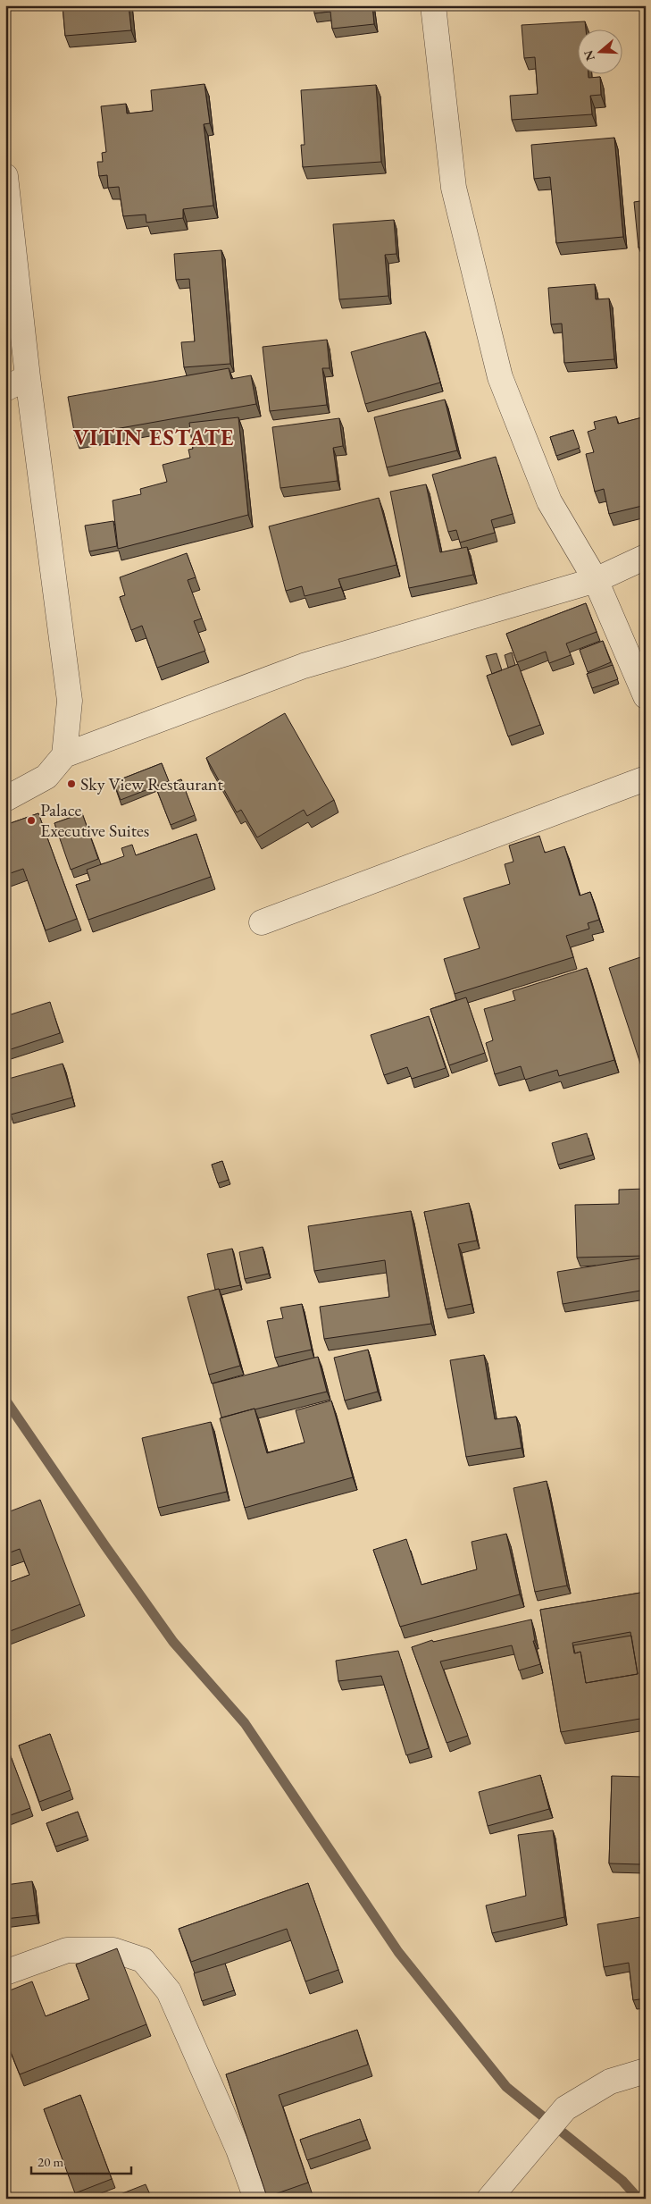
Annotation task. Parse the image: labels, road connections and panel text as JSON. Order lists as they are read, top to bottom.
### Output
{
  "districts": ["VITIN ESTATE"],
  "places": ["Sky View Restaurant", "Palace Executive Suites"],
  "scale_bar": "20 m",
  "north": "left"
}
